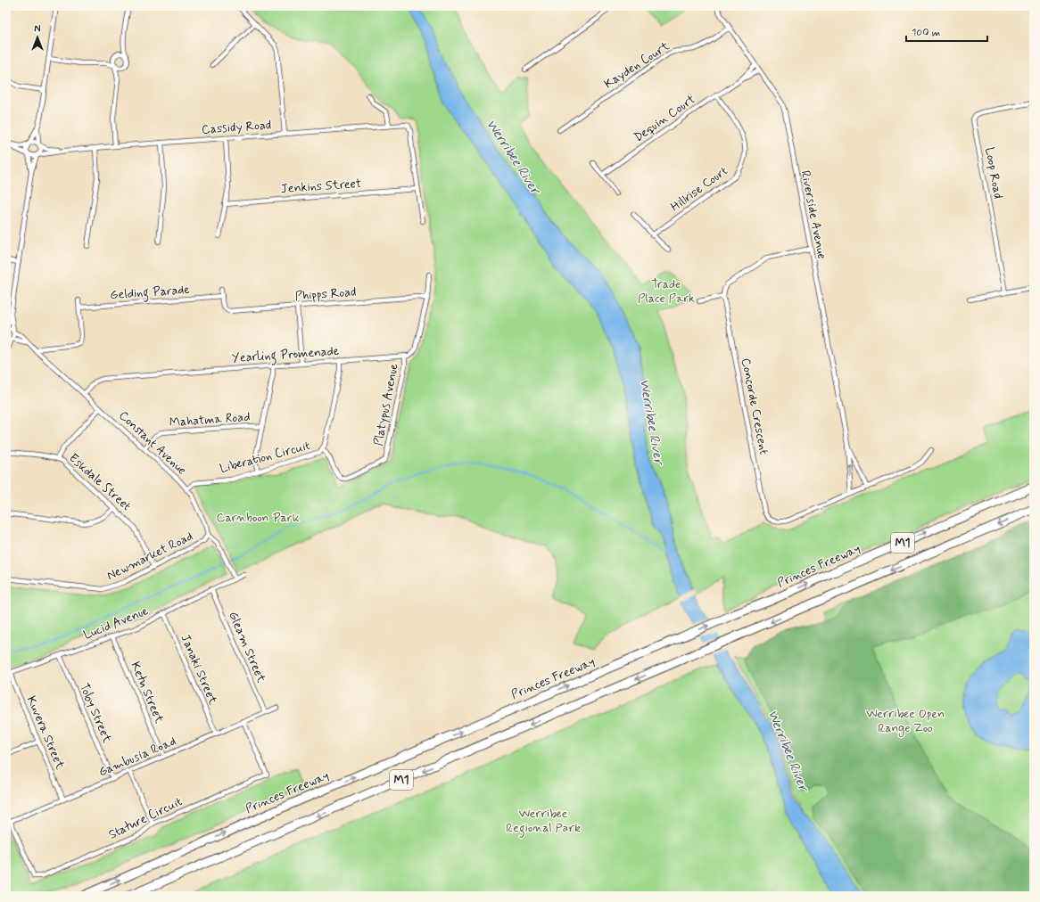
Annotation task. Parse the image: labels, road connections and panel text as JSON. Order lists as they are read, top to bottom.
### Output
{
  "streets": {
    "highway": ["M1", "Princes Freeway"],
    "street": [
      "Kayden Court",
      "Dequin Court",
      "Cassidy Road",
      "Loop Road",
      "Jenkins Street",
      "Hillrise Court",
      "Riverside Avenue",
      "Gelding Parade",
      "Phipps Road",
      "Yearling Promenade",
      "Platypus Avenue",
      "Concorde Crescent",
      "Mahatma Road",
      "Constant Avenue",
      "Liberation Circuit",
      "Eskdale Street",
      "Newmarket Road",
      "Lucid Avenue",
      "Gleam Street",
      "Janaki Street",
      "Ketu Street",
      "Toby Street",
      "Kuvera Street",
      "Gambusia Road",
      "Stature Circuit"
    ]
  },
  "crossings": [
    ["Kayden Court", "Riverside Avenue"],
    ["Dequin Court", "Hillrise Court"],
    ["Dequin Court", "Riverside Avenue"],
    ["Cassidy Road", "Jenkins Street"],
    ["Riverside Avenue", "Concorde Crescent"],
    ["Gelding Parade", "Phipps Road"],
    ["Yearling Promenade", "Platypus Avenue"],
    ["Yearling Promenade", "Constant Avenue"],
    ["Yearling Promenade", "Liberation Circuit"],
    ["Platypus Avenue", "Liberation Circuit"],
    ["Mahatma Road", "Constant Avenue"],
    ["Constant Avenue", "Liberation Circuit"],
    ["Constant Avenue", "Newmarket Road"],
    ["Constant Avenue", "Lucid Avenue"],
    ["Eskdale Street", "Newmarket Road"],
    ["Lucid Avenue", "Gleam Street"],
    ["Lucid Avenue", "Janaki Street"],
    ["Lucid Avenue", "Ketu Street"],
    ["Lucid Avenue", "Toby Street"],
    ["Lucid Avenue", "Kuvera Street"],
    ["Gleam Street", "Gambusia Road"],
    ["Janaki Street", "Gambusia Road"],
    ["Ketu Street", "Gambusia Road"],
    ["Toby Street", "Gambusia Road"],
    ["Kuvera Street", "Gambusia Road"],
    ["Gambusia Road", "Stature Circuit"]
  ],
  "water": ["Werribee River"],
  "parks": [
    "Trade Place Park",
    "Carnboon Park",
    "Werribee Open Range Zoo",
    "Werribee Regional Park"
  ],
  "scale_bar": "100 m",
  "north": "top"
}
